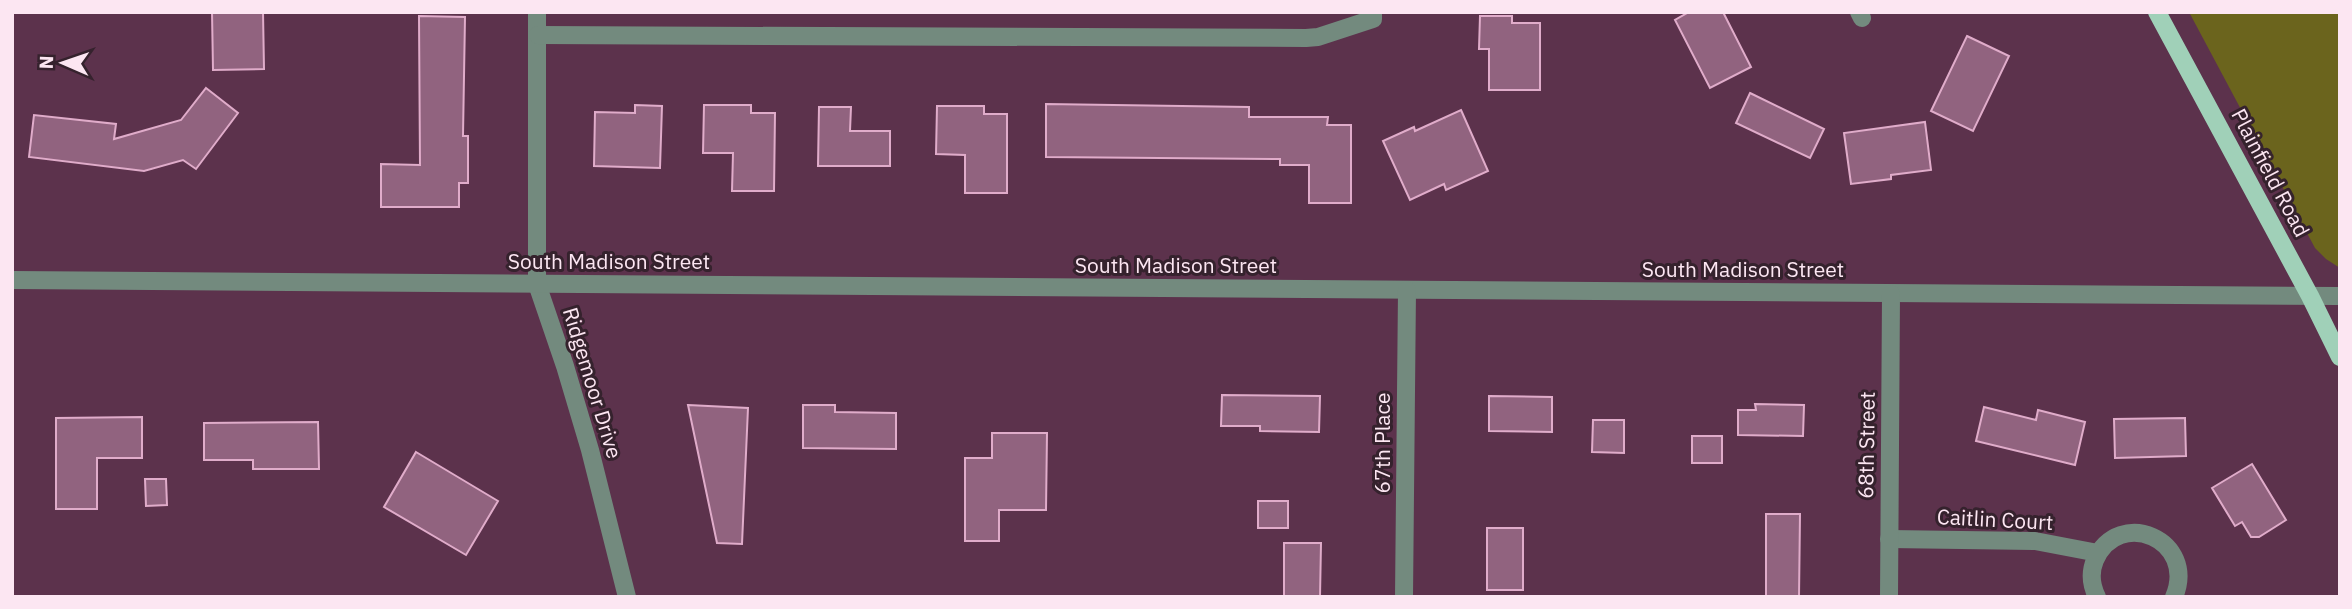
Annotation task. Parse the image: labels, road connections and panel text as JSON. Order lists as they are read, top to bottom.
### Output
{
  "streets": {
    "main road": ["Plainfield Road"],
    "street": [
      "South Madison Street",
      "Ridgemoor Drive",
      "67th Place",
      "68th Street",
      "Caitlin Court"
    ]
  },
  "crossings": [
    ["Plainfield Road", "South Madison Street"],
    ["South Madison Street", "Ridgemoor Drive"],
    ["South Madison Street", "67th Place"],
    ["South Madison Street", "68th Street"],
    ["68th Street", "Caitlin Court"]
  ],
  "north": "left"
}
